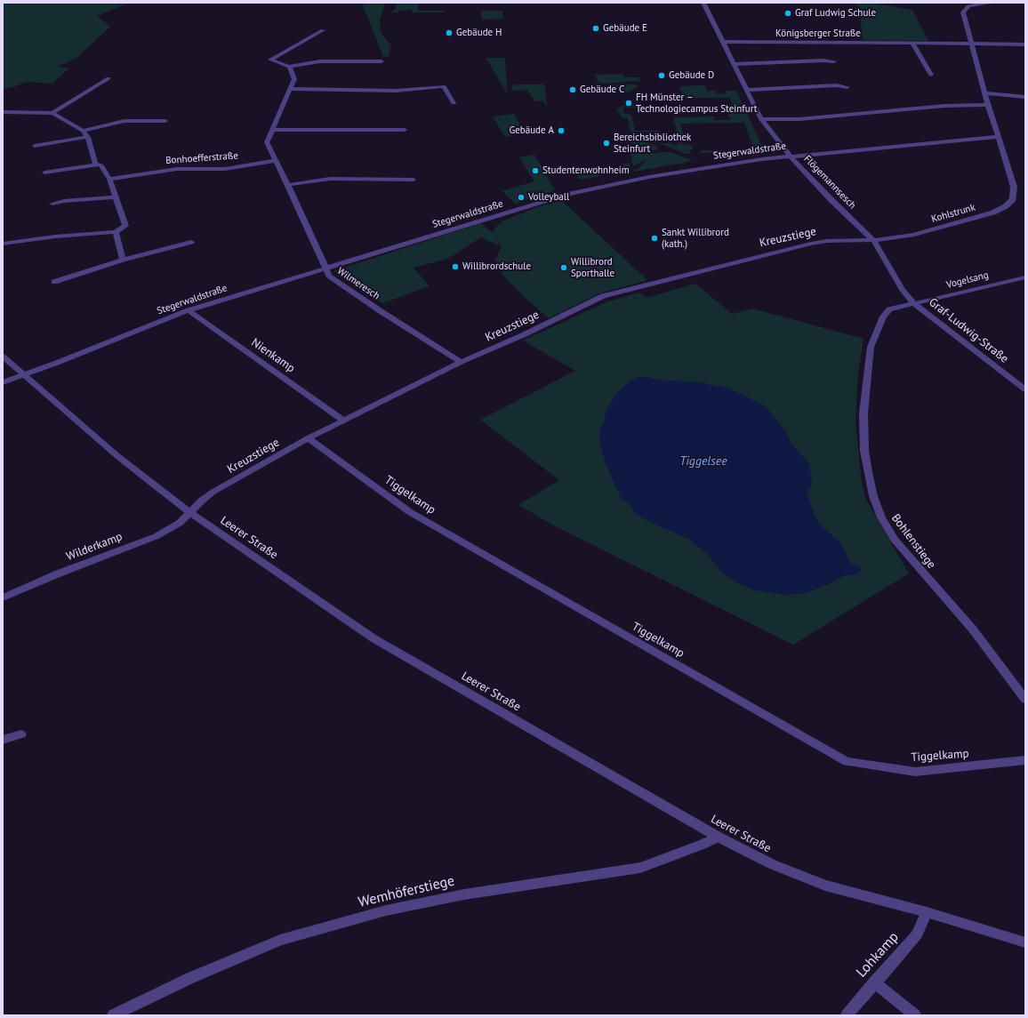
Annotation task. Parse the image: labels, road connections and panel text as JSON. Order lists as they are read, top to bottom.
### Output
{
  "streets": {
    "street": [
      "Königsberger Straße",
      "Stegerwaldstraße",
      "Bonhoefferstraße",
      "Flögemannsesch",
      "Kohlstrunk",
      "Kreuzstiege",
      "Vogelsang",
      "Wilmeresch",
      "Graf-Ludwig-Straße",
      "Nienkamp",
      "Tiggelkamp",
      "Leerer Straße",
      "Bohlenstiege",
      "Wilderkamp",
      "Wemhöferstiege",
      "Lohkamp"
    ]
  },
  "crossings": [
    ["Königsberger Straße", "Flögemannsesch"],
    ["Königsberger Straße", "Kohlstrunk"],
    ["Stegerwaldstraße", "Flögemannsesch"],
    ["Stegerwaldstraße", "Kohlstrunk"],
    ["Stegerwaldstraße", "Wilmeresch"],
    ["Stegerwaldstraße", "Nienkamp"],
    ["Stegerwaldstraße", "Leerer Straße"],
    ["Bonhoefferstraße", "Wilmeresch"],
    ["Flögemannsesch", "Kohlstrunk"],
    ["Flögemannsesch", "Kreuzstiege"],
    ["Kohlstrunk", "Kreuzstiege"],
    ["Kreuzstiege", "Wilmeresch"],
    ["Kreuzstiege", "Nienkamp"],
    ["Kreuzstiege", "Tiggelkamp"],
    ["Kreuzstiege", "Leerer Straße"],
    ["Kreuzstiege", "Wilderkamp"],
    ["Vogelsang", "Graf-Ludwig-Straße"],
    ["Vogelsang", "Bohlenstiege"],
    ["Graf-Ludwig-Straße", "Bohlenstiege"],
    ["Leerer Straße", "Wilderkamp"],
    ["Leerer Straße", "Wemhöferstiege"],
    ["Leerer Straße", "Lohkamp"]
  ],
  "water": ["Tiggelsee"],
  "places": [
    "Graf Ludwig Schule",
    "Gebäude E",
    "Gebäude H",
    "Gebäude D",
    "Gebäude C",
    "FH Münster – Technologiecampus Steinfurt",
    "Gebäude A",
    "Bereichsbibliothek Steinfurt",
    "Studentenwohnheim",
    "Volleyball",
    "Sankt Willibrord (kath.)",
    "Willibrordschule",
    "Willibrord Sporthalle"
  ]
}
